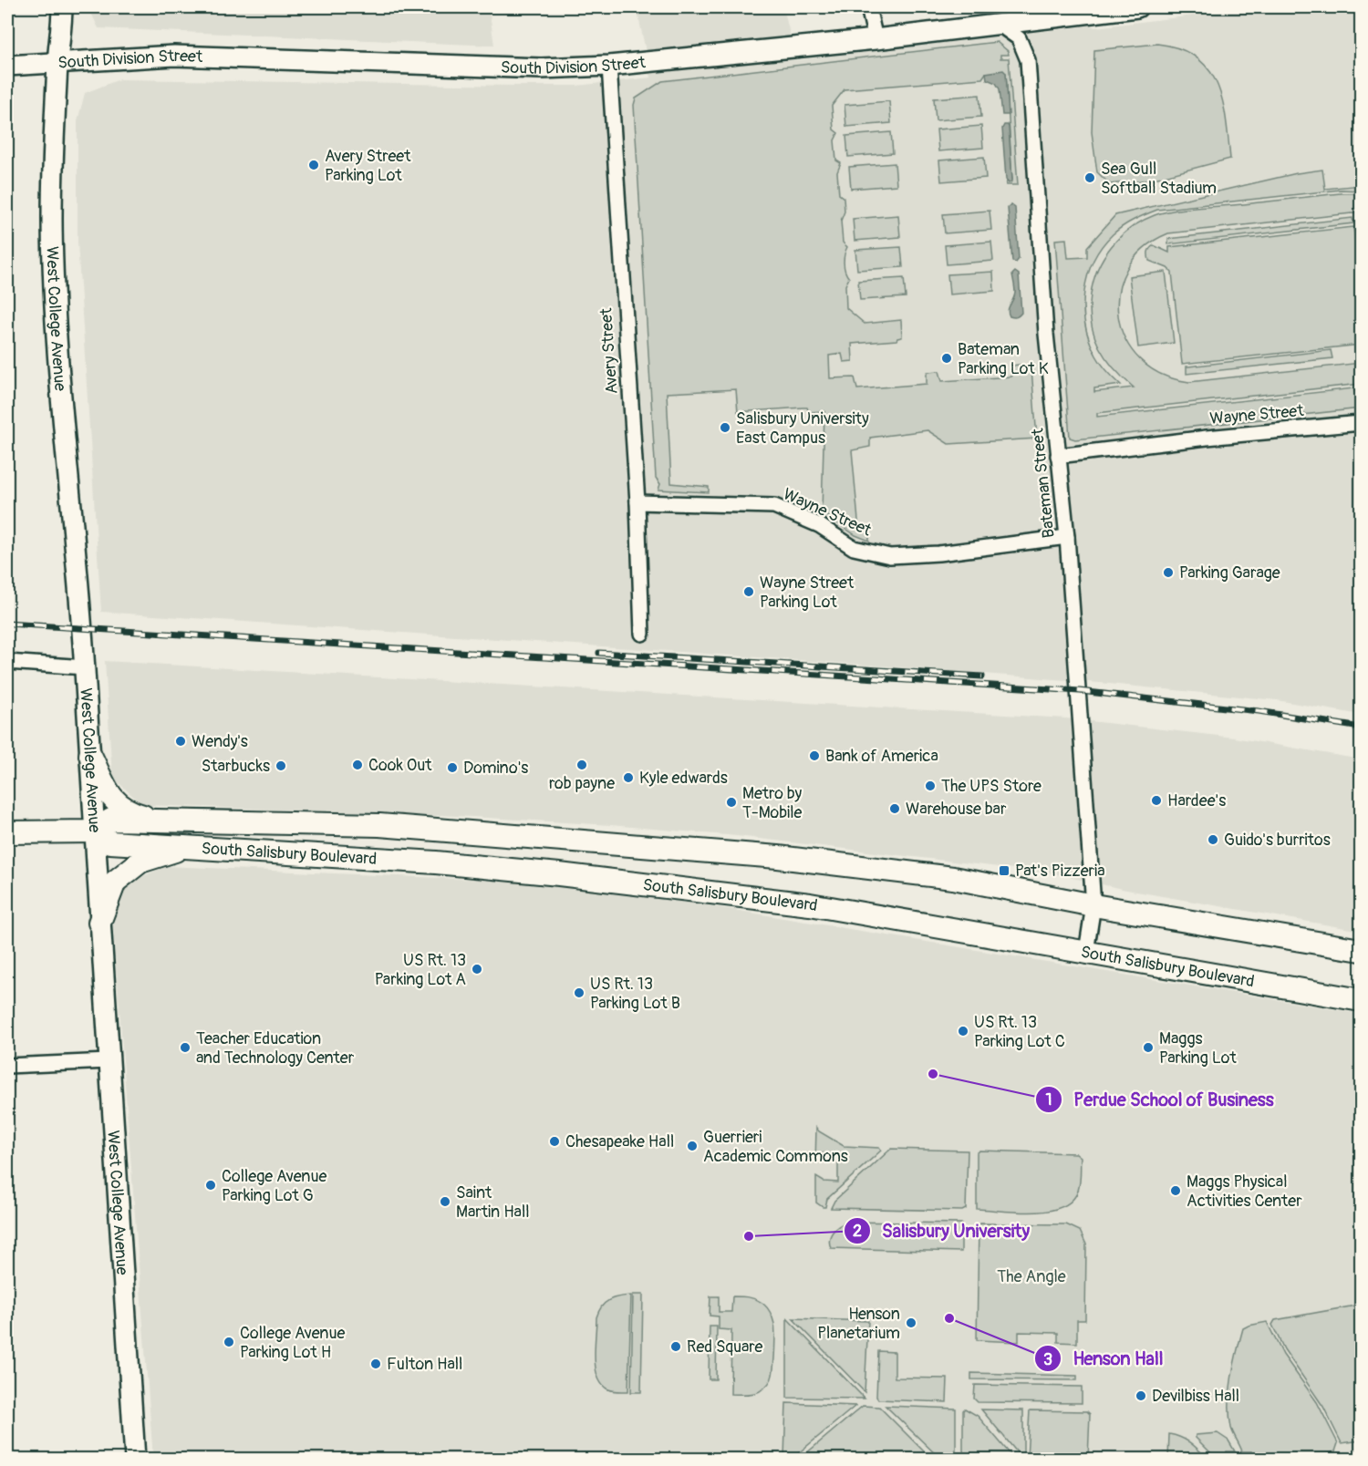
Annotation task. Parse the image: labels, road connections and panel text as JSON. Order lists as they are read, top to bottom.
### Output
{
  "streets": {
    "main road": ["South Salisbury Boulevard"],
    "street": [
      "South Division Street",
      "West College Avenue",
      "Avery Street",
      "Wayne Street",
      "Bateman Street"
    ]
  },
  "crossings": [
    ["South Division Street", "West College Avenue"],
    ["South Division Street", "Avery Street"],
    ["South Division Street", "Bateman Street"],
    ["West College Avenue", "South Salisbury Boulevard"],
    ["Avery Street", "Wayne Street"],
    ["Wayne Street", "Bateman Street"],
    ["Bateman Street", "South Salisbury Boulevard"]
  ],
  "parks": ["The Angle"],
  "places": {
    "other": [
      "Avery Street Parking Lot",
      "Sea Gull Softball Stadium",
      "Bateman Parking Lot K",
      "Salisbury University East Campus",
      "Parking Garage",
      "Wayne Street Parking Lot",
      "Wendy's",
      "Bank of America",
      "Cook Out",
      "rob payne",
      "Starbucks",
      "Domino's",
      "Kyle edwards",
      "The UPS Store",
      "Hardee's",
      "Metro by T-Mobile",
      "Warehouse bar",
      "Guido's burritos",
      "US Rt. 13 Parking Lot A",
      "US Rt. 13 Parking Lot B",
      "US Rt. 13 Parking Lot C",
      "Teacher Education and Technology Center",
      "Maggs Parking Lot",
      "Perdue School of Business",
      "Chesapeake Hall",
      "Guerrieri Academic Commons",
      "College Avenue Parking Lot G",
      "Maggs Physical Activities Center",
      "Saint Martin Hall",
      "Salisbury University",
      "Henson Hall",
      "Henson Planetarium",
      "College Avenue Parking Lot H",
      "Red Square",
      "Fulton Hall",
      "Devilbiss Hall"
    ],
    "transit": ["Pat's Pizzeria"]
  }
}
